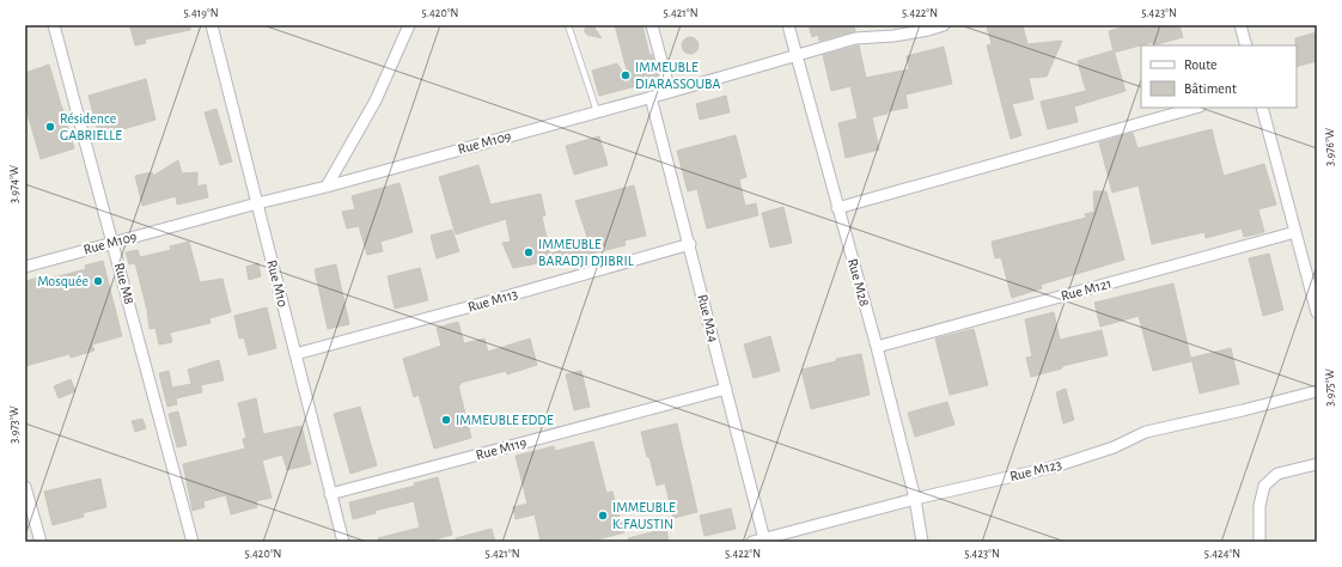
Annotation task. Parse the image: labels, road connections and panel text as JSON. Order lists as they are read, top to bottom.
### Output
{
  "streets": {
    "street": [
      "Rue M109",
      "Rue M28",
      "Rue M8",
      "Rue M10",
      "Rue M121",
      "Rue M113",
      "Rue M24",
      "Rue M119",
      "Rue M123"
    ]
  },
  "crossings": [
    ["Rue M109", "Rue M28"],
    ["Rue M109", "Rue M8"],
    ["Rue M109", "Rue M10"],
    ["Rue M109", "Rue M24"],
    ["Rue M28", "Rue M121"],
    ["Rue M28", "Rue M123"],
    ["Rue M10", "Rue M113"],
    ["Rue M10", "Rue M119"],
    ["Rue M113", "Rue M24"],
    ["Rue M24", "Rue M119"],
    ["Rue M24", "Rue M123"]
  ],
  "places": [
    "IMMEUBLE DIARASSOUBA",
    "Résidence GABRIELLE",
    "IMMEUBLE BARADJI DJIBRIL",
    "Mosquée",
    "IMMEUBLE EDDE",
    "IMMEUBLE K.FAUSTIN"
  ],
  "legend": ["Route", "Bâtiment"],
  "coordinates": [
    "5.419°N",
    "5.420°N",
    "5.421°N",
    "5.422°N",
    "5.423°N",
    "3.976°W",
    "3.974°W",
    "3.975°W",
    "3.973°W",
    "5.424°N"
  ]
}
